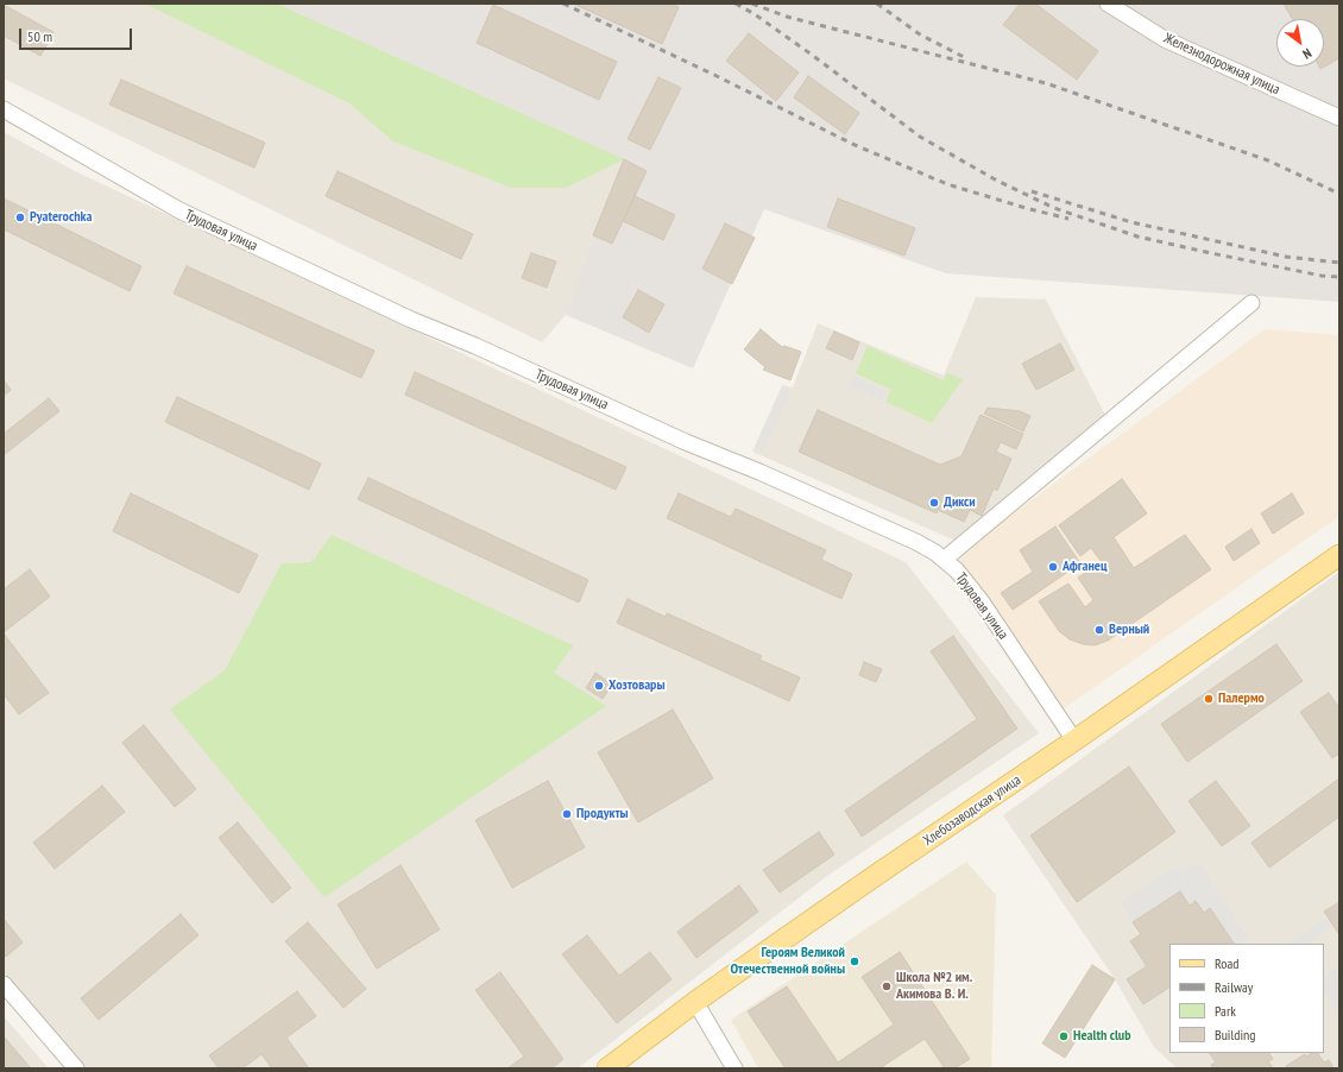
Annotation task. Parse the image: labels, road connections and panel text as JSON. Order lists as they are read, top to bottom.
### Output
{
  "streets": {
    "main road": ["Хлебозаводская улица"],
    "street": ["Железнодорожная улица", "Трудовая улица"]
  },
  "crossings": [
    ["Трудовая улица", "Хлебозаводская улица"]
  ],
  "places": [
    "Pyaterochka",
    "Дикси",
    "Афганец",
    "Верный",
    "Хозтовары",
    "Палермо",
    "Продукты",
    "Героям Великой Отечественной войны",
    "Школа №2 им. Акимова В. И.",
    "Health club"
  ],
  "legend": [
    "Road",
    "Railway",
    "Park",
    "Building"
  ],
  "scale_bar": "50 m",
  "north": "bottom right"
}
